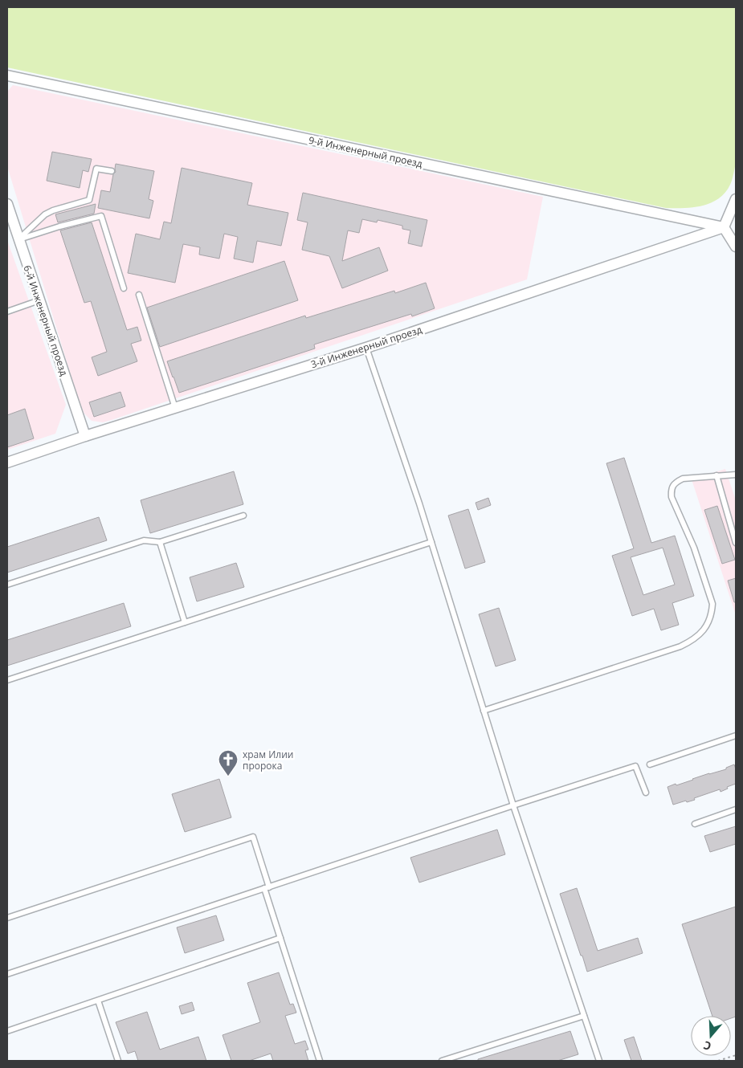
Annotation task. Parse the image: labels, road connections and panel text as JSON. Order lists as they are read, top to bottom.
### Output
{
  "streets": {
    "street": ["9-й Инженерный проезд", "6-й Инженерный проезд", "3-й Инженерный проезд"]
  },
  "crossings": [
    ["9-й Инженерный проезд", "3-й Инженерный проезд"],
    ["6-й Инженерный проезд", "3-й Инженерный проезд"]
  ],
  "places": {
    "church": ["храм Илии пророка"]
  },
  "north": "bottom"
}
